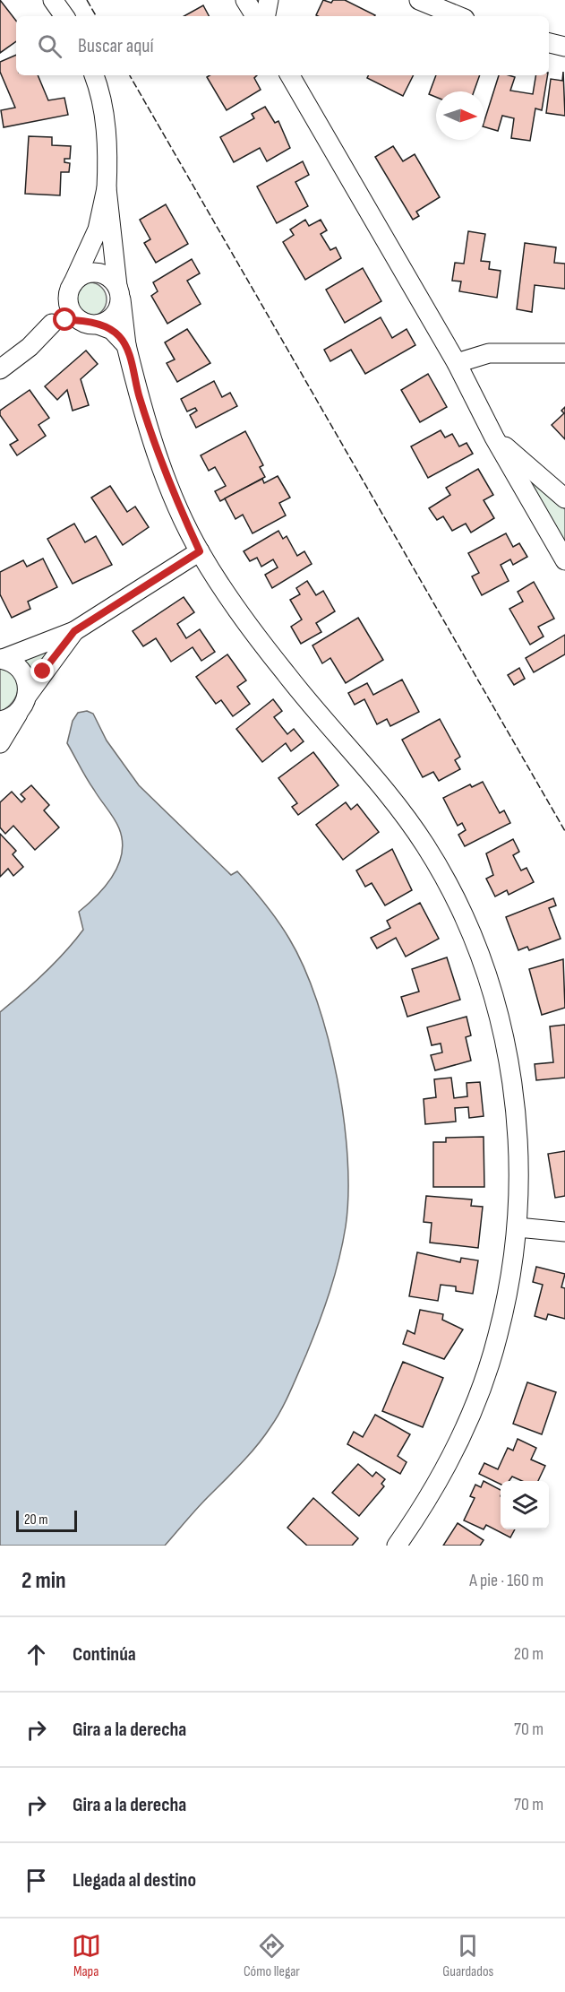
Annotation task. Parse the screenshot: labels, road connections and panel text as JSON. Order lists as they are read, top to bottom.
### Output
{
  "scale_bar": "20 m",
  "north": "right",
  "page": {
    "search": "Buscar aquí",
    "scale": "20 m",
    "heading": ["2 min", "A pie · 160 m"],
    "list": [
      ["Continúa", "20 m"],
      ["Gira a la derecha", "70 m"],
      ["Gira a la derecha", "70 m"],
      "Llegada al destino"
    ],
    "nav": ["Mapa", "Cómo llegar", "Guardados"]
  }
}
